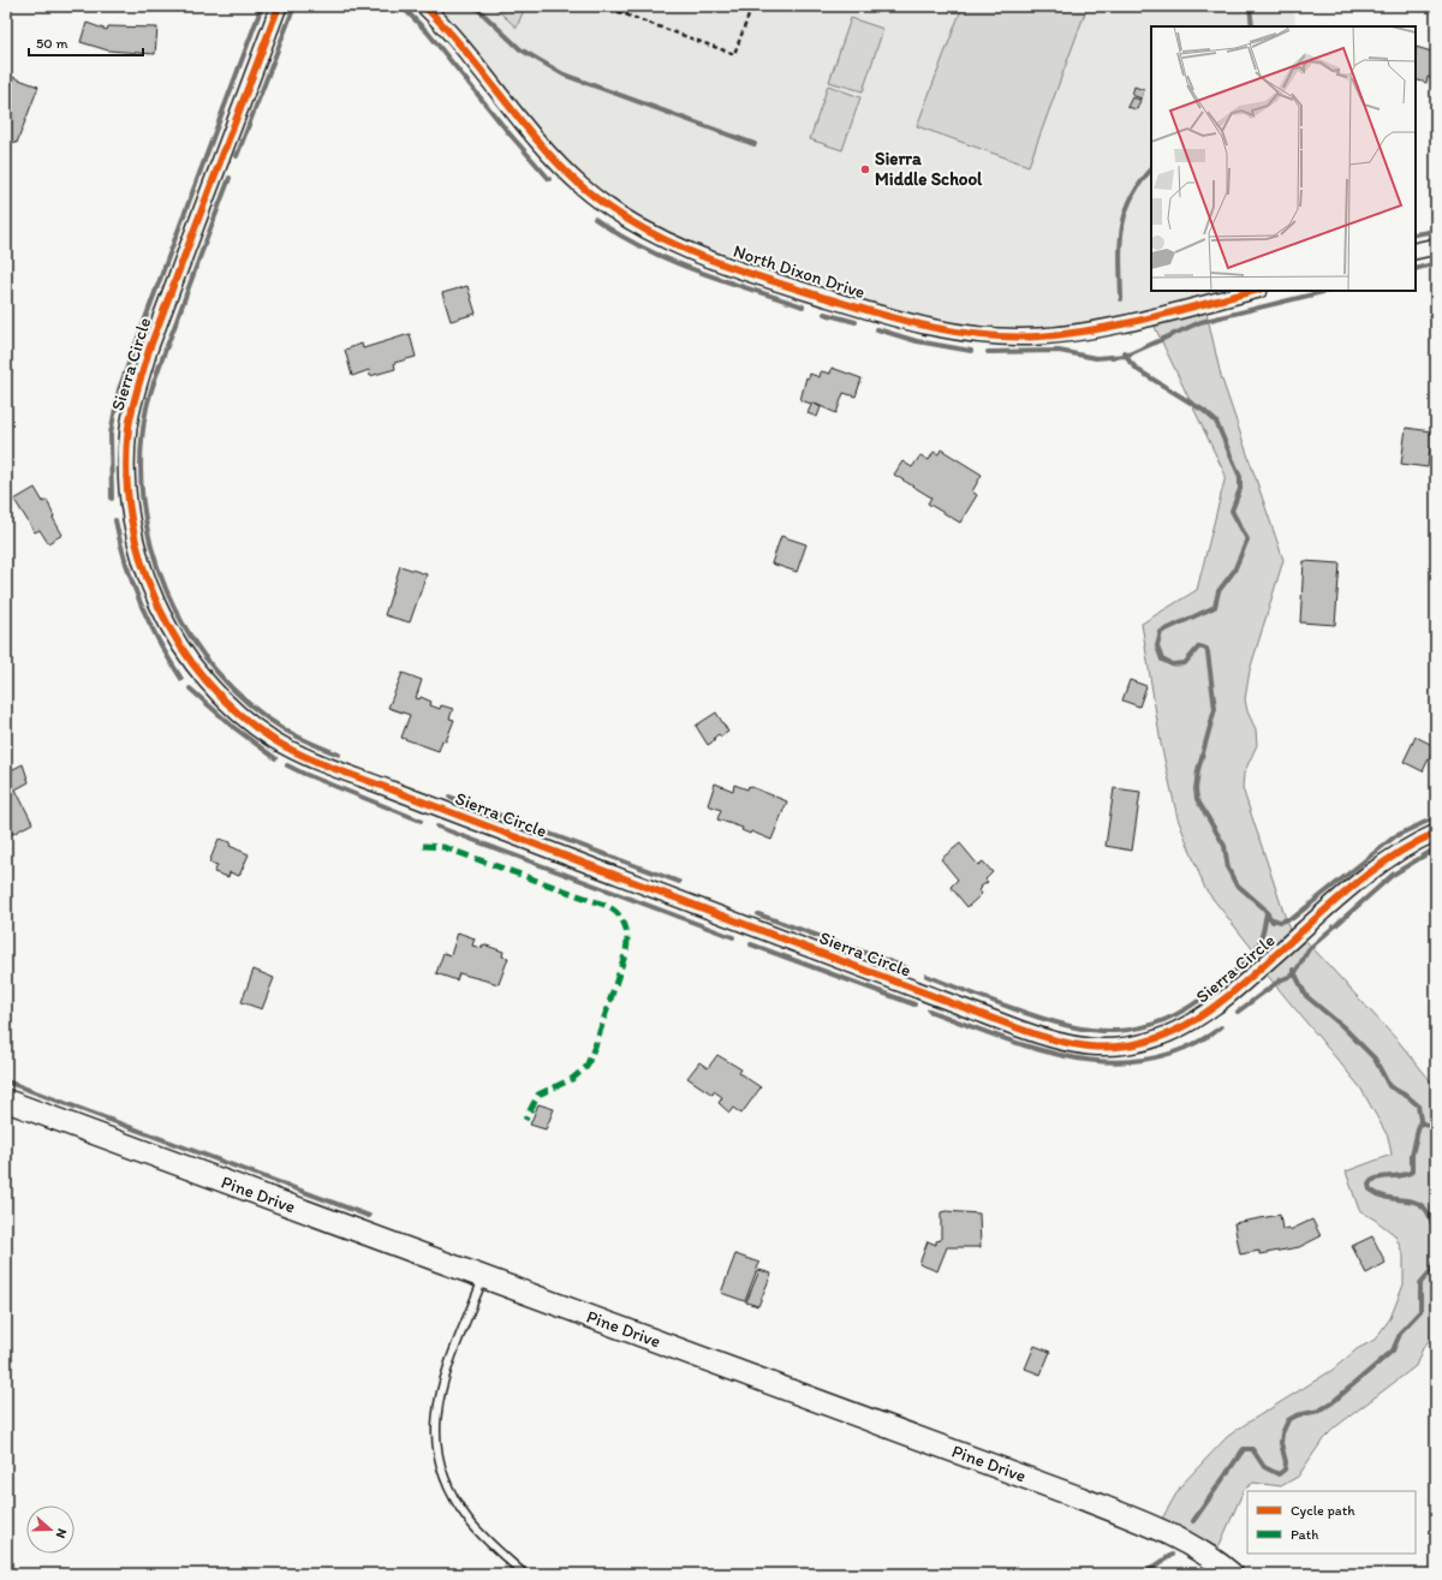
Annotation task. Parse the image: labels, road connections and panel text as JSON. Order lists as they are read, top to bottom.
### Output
{
  "streets": {
    "main road": ["Pine Drive"],
    "street": ["North Dixon Drive", "Sierra Circle"]
  },
  "places": ["Sierra Middle School"],
  "legend": ["Cycle path", "Path"],
  "scale_bar": "50 m",
  "north": "right"
}
